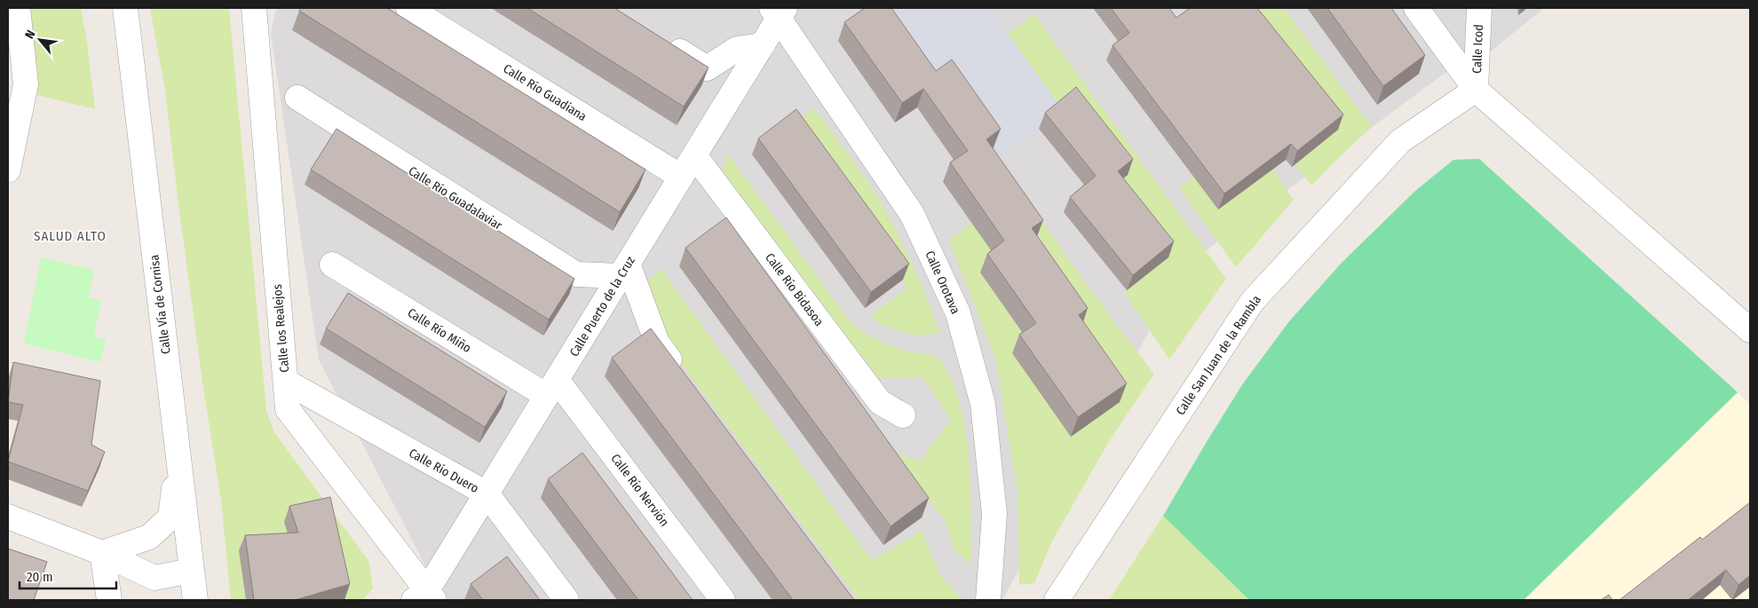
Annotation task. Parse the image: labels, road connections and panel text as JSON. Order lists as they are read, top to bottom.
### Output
{
  "streets": {
    "street": [
      "Calle Icod",
      "Calle Río Guadiana",
      "Calle Río Guadalaviar",
      "Calle Orotava",
      "Calle Río Bidasoa",
      "Calle Vía de Cornisa",
      "Calle Puerto de la Cruz",
      "Calle los Realejos",
      "Calle Río Miño",
      "Calle San Juan de la Rambla",
      "Calle Río Duero",
      "Calle Río Nervión"
    ]
  },
  "crossings": [
    ["Calle Icod", "Calle San Juan de la Rambla"],
    ["Calle Río Guadiana", "Calle Puerto de la Cruz"],
    ["Calle Río Guadalaviar", "Calle Puerto de la Cruz"],
    ["Calle Orotava", "Calle Puerto de la Cruz"],
    ["Calle Río Bidasoa", "Calle Puerto de la Cruz"],
    ["Calle Puerto de la Cruz", "Calle los Realejos"],
    ["Calle Puerto de la Cruz", "Calle Río Miño"],
    ["Calle Puerto de la Cruz", "Calle Río Duero"],
    ["Calle Puerto de la Cruz", "Calle Río Nervión"],
    ["Calle los Realejos", "Calle Río Duero"],
    ["Calle Río Miño", "Calle Río Nervión"]
  ],
  "districts": ["SALUD ALTO"],
  "scale_bar": "20 m",
  "north": "top left"
}
